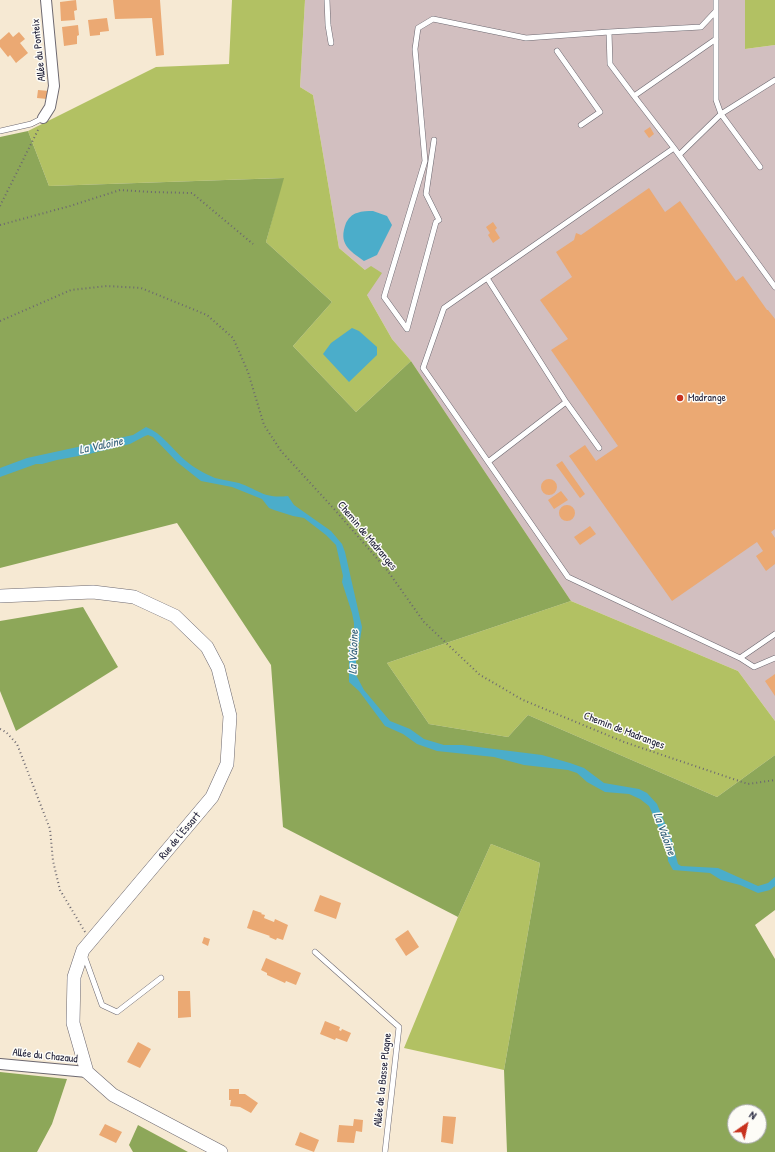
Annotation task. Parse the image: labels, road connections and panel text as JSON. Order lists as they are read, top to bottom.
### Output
{
  "streets": {
    "street": ["Allée du Ponteix", "Rue de l'Essart", "Allée du Chazaud"],
    "lane": ["Allée de la Basse Plagne"],
    "path": ["Chemin de Madranges"]
  },
  "crossings": [
    ["Rue de l'Essart", "Allée du Chazaud"]
  ],
  "water": ["La Valoine"],
  "places": ["Madrange"],
  "north": "top right"
}
